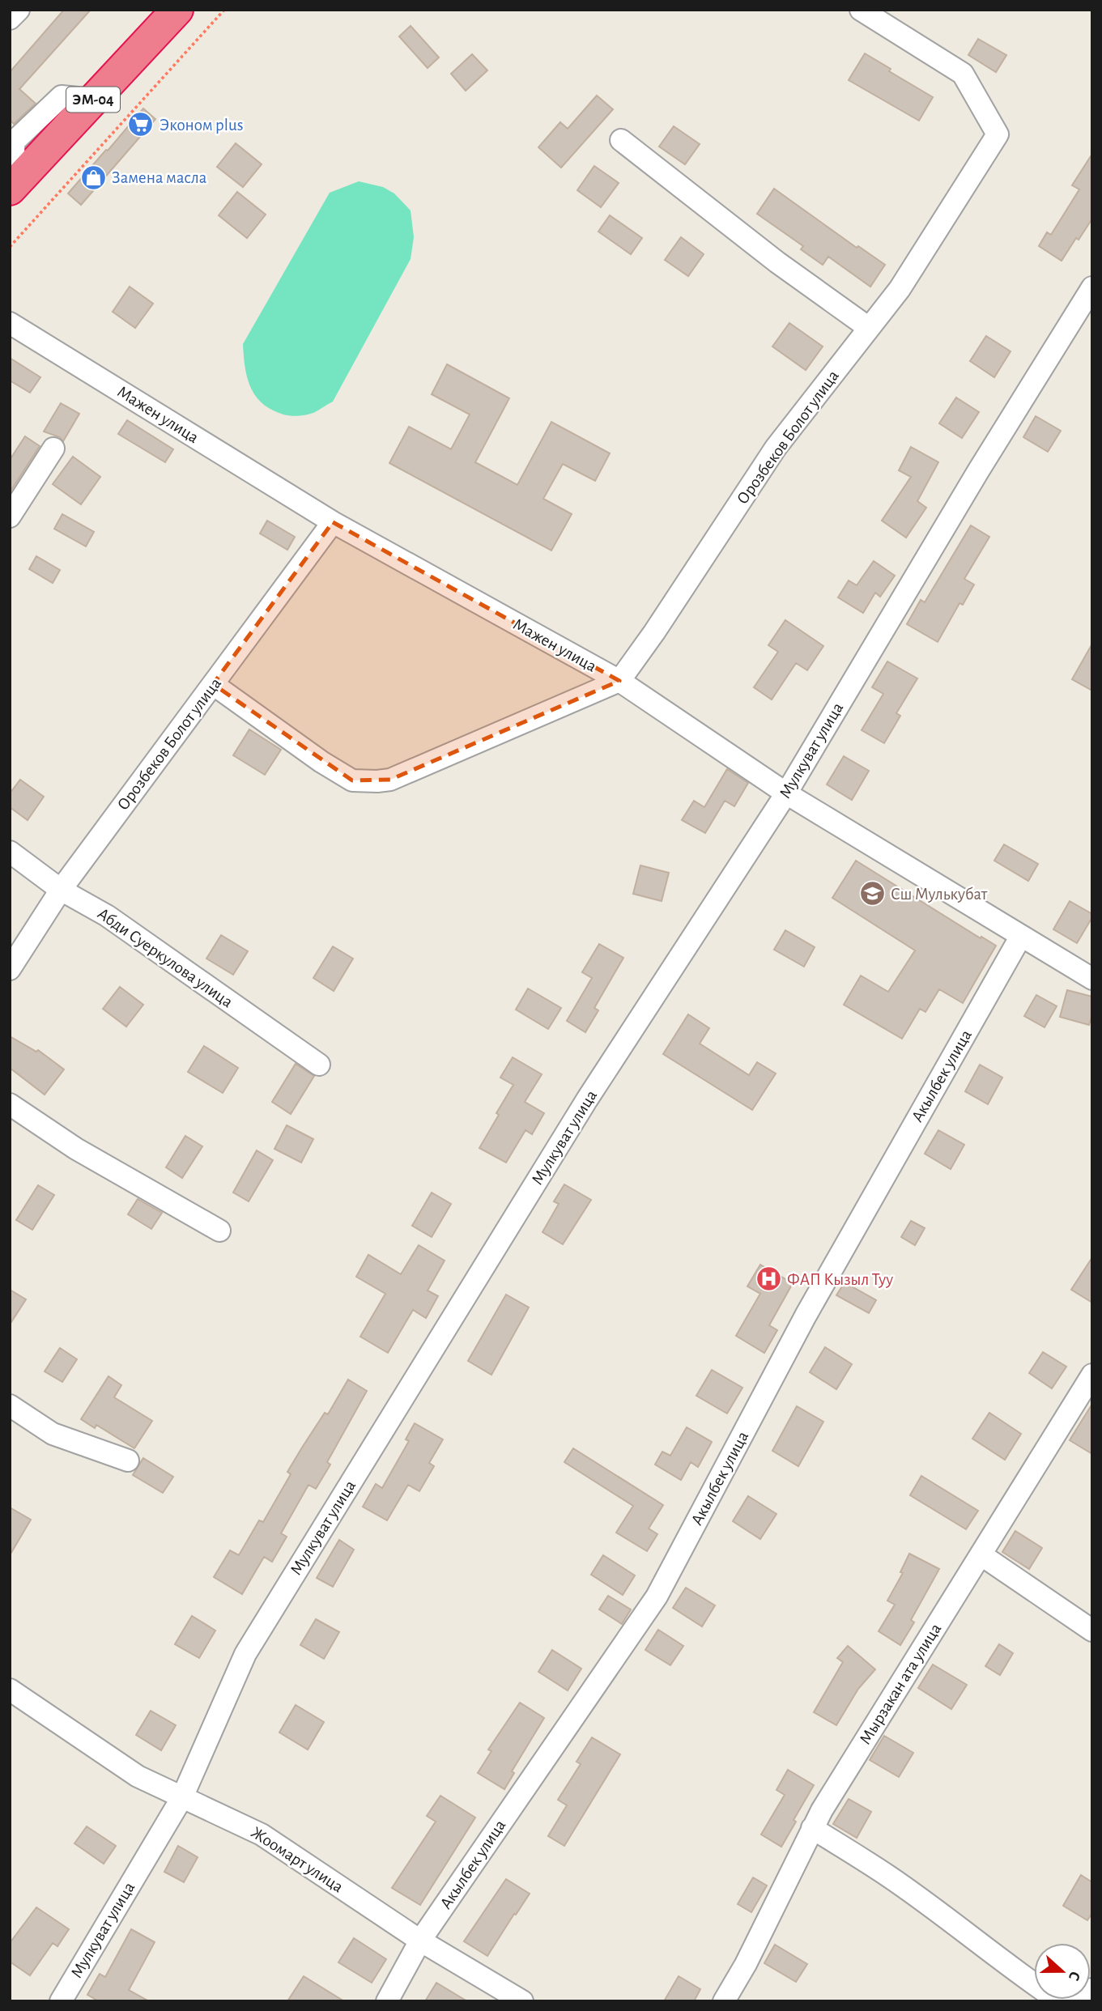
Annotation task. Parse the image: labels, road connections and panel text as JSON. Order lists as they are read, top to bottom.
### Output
{
  "streets": {
    "highway": ["ЭМ-04"],
    "street": [
      "Мажен улица",
      "Орозбеков Болот улица",
      "Мулкуват улица",
      "Абди Суеркулова улица",
      "Акылбек улица",
      "Мырзакан ата улица",
      "Жоомарт улица"
    ]
  },
  "crossings": [
    ["Мажен улица", "Орозбеков Болот улица"],
    ["Мажен улица", "Мулкуват улица"],
    ["Мажен улица", "Акылбек улица"],
    ["Орозбеков Болот улица", "Абди Суеркулова улица"],
    ["Мулкуват улица", "Жоомарт улица"],
    ["Акылбек улица", "Жоомарт улица"]
  ],
  "places": {
    "supermarket": ["Эконом plus"],
    "shop": ["Замена масла"],
    "school or university": ["Сш Мулькубат"],
    "hospital": ["ФАП Кызыл Туу"]
  },
  "north": "right"
}
